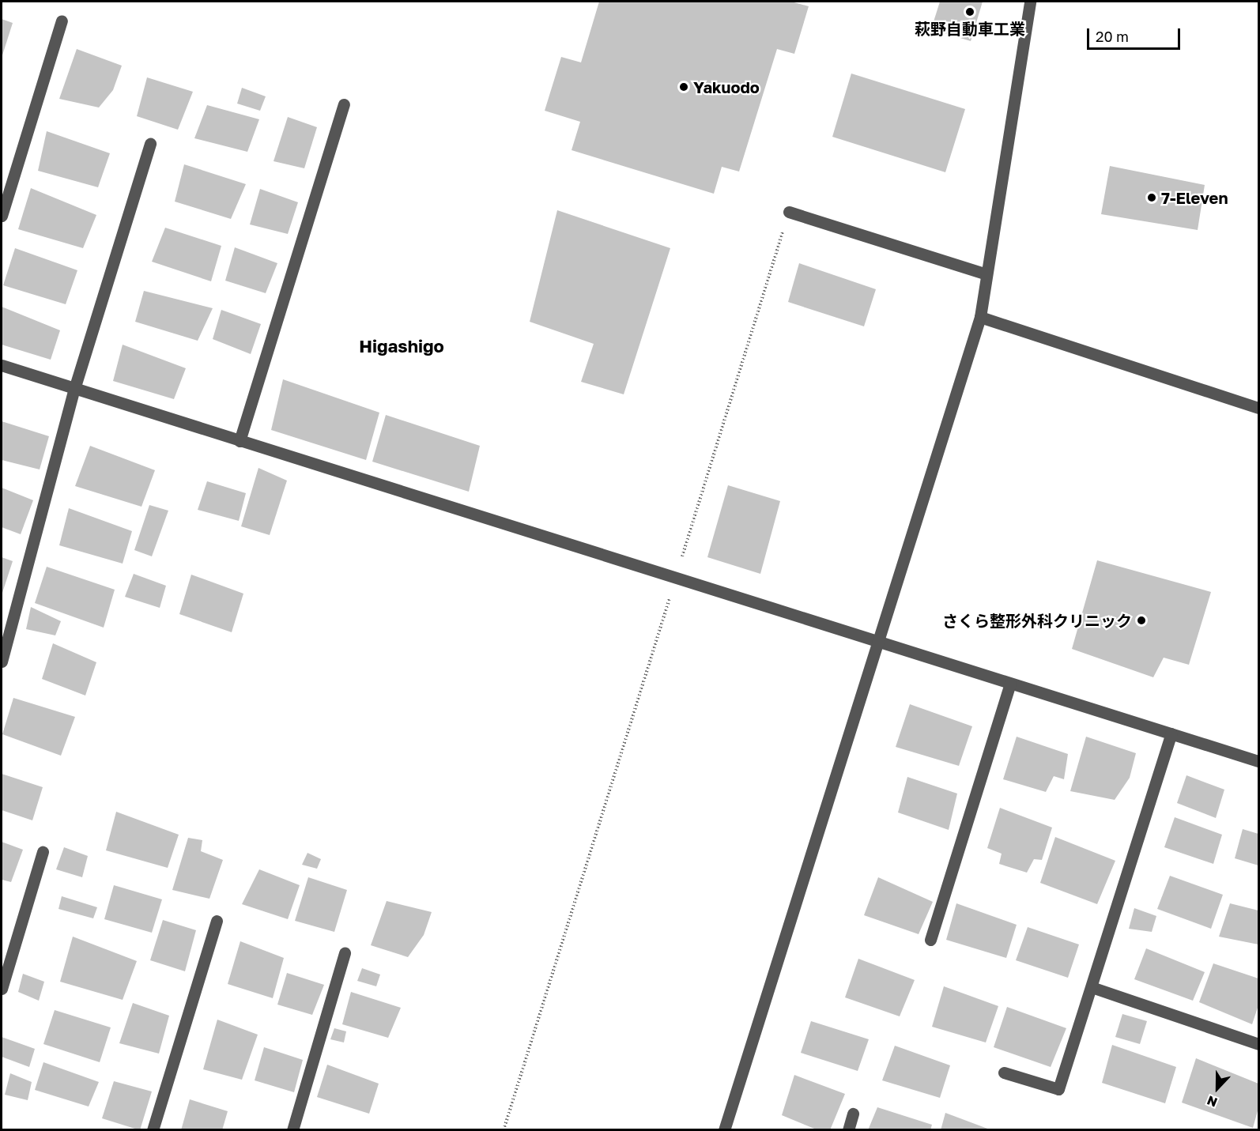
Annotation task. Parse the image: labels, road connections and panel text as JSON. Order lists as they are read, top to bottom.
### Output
{
  "districts": ["Higashigo"],
  "places": [
    "萩野自動車工業",
    "Yakuodo",
    "7-Eleven",
    "さくら整形外科クリニック"
  ],
  "scale_bar": "20 m",
  "north": "bottom"
}
